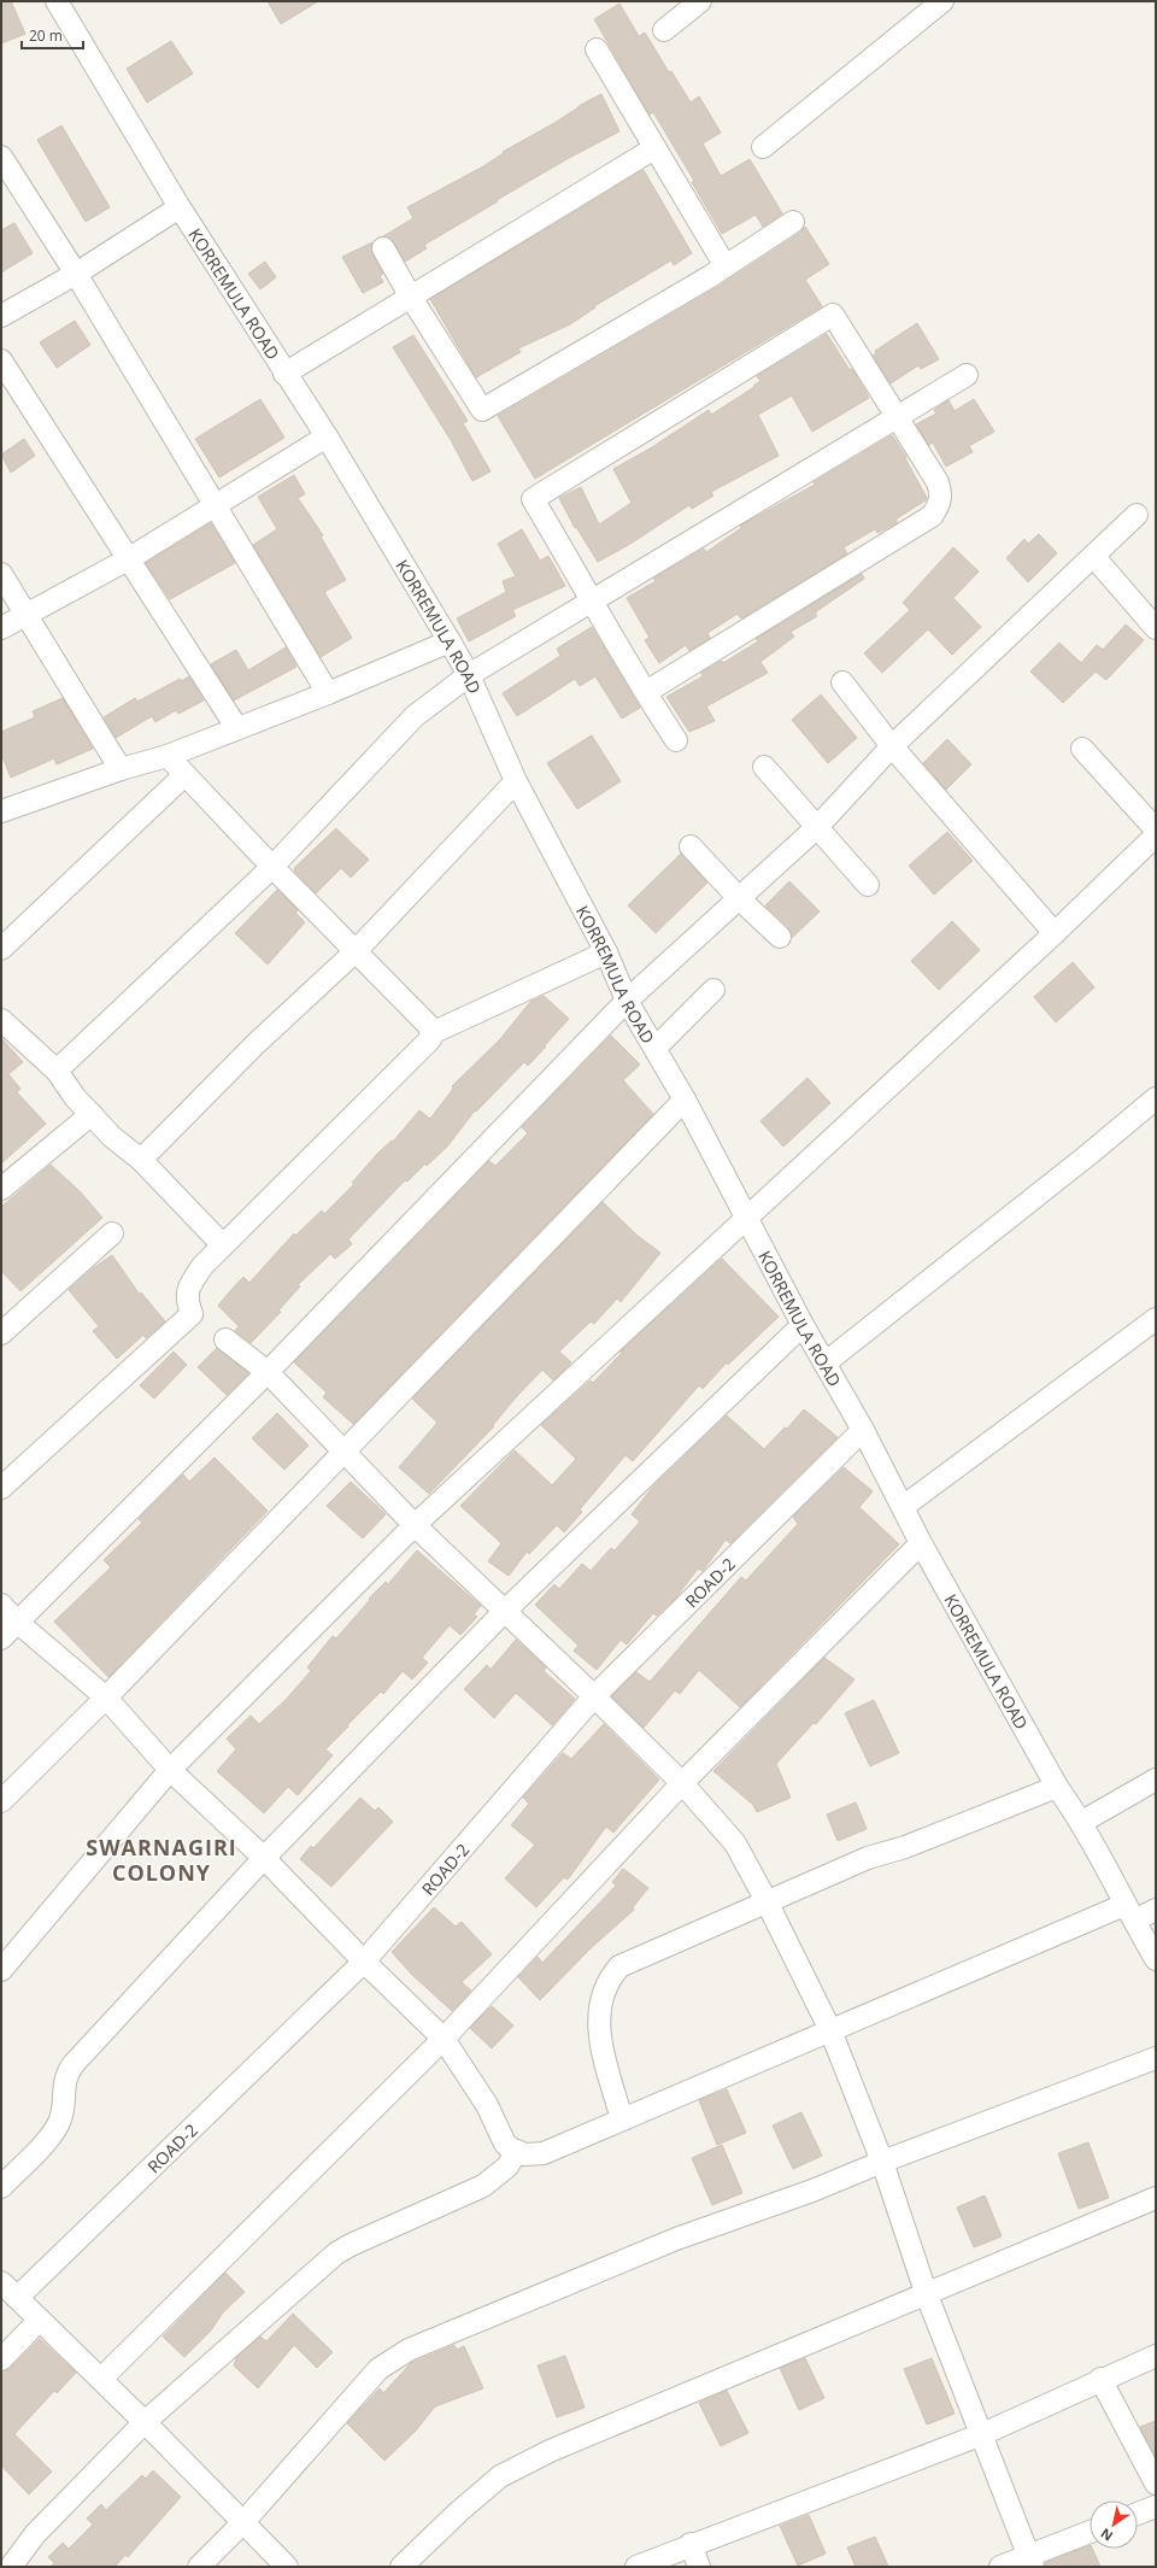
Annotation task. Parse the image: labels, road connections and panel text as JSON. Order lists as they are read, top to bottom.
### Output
{
  "streets": {
    "street": ["KORREMULA ROAD", "ROAD-2"]
  },
  "crossings": [
    ["KORREMULA ROAD", "ROAD-2"]
  ],
  "districts": ["SWARNAGIRI COLONY"],
  "scale_bar": "20 m",
  "north": "bottom left"
}
